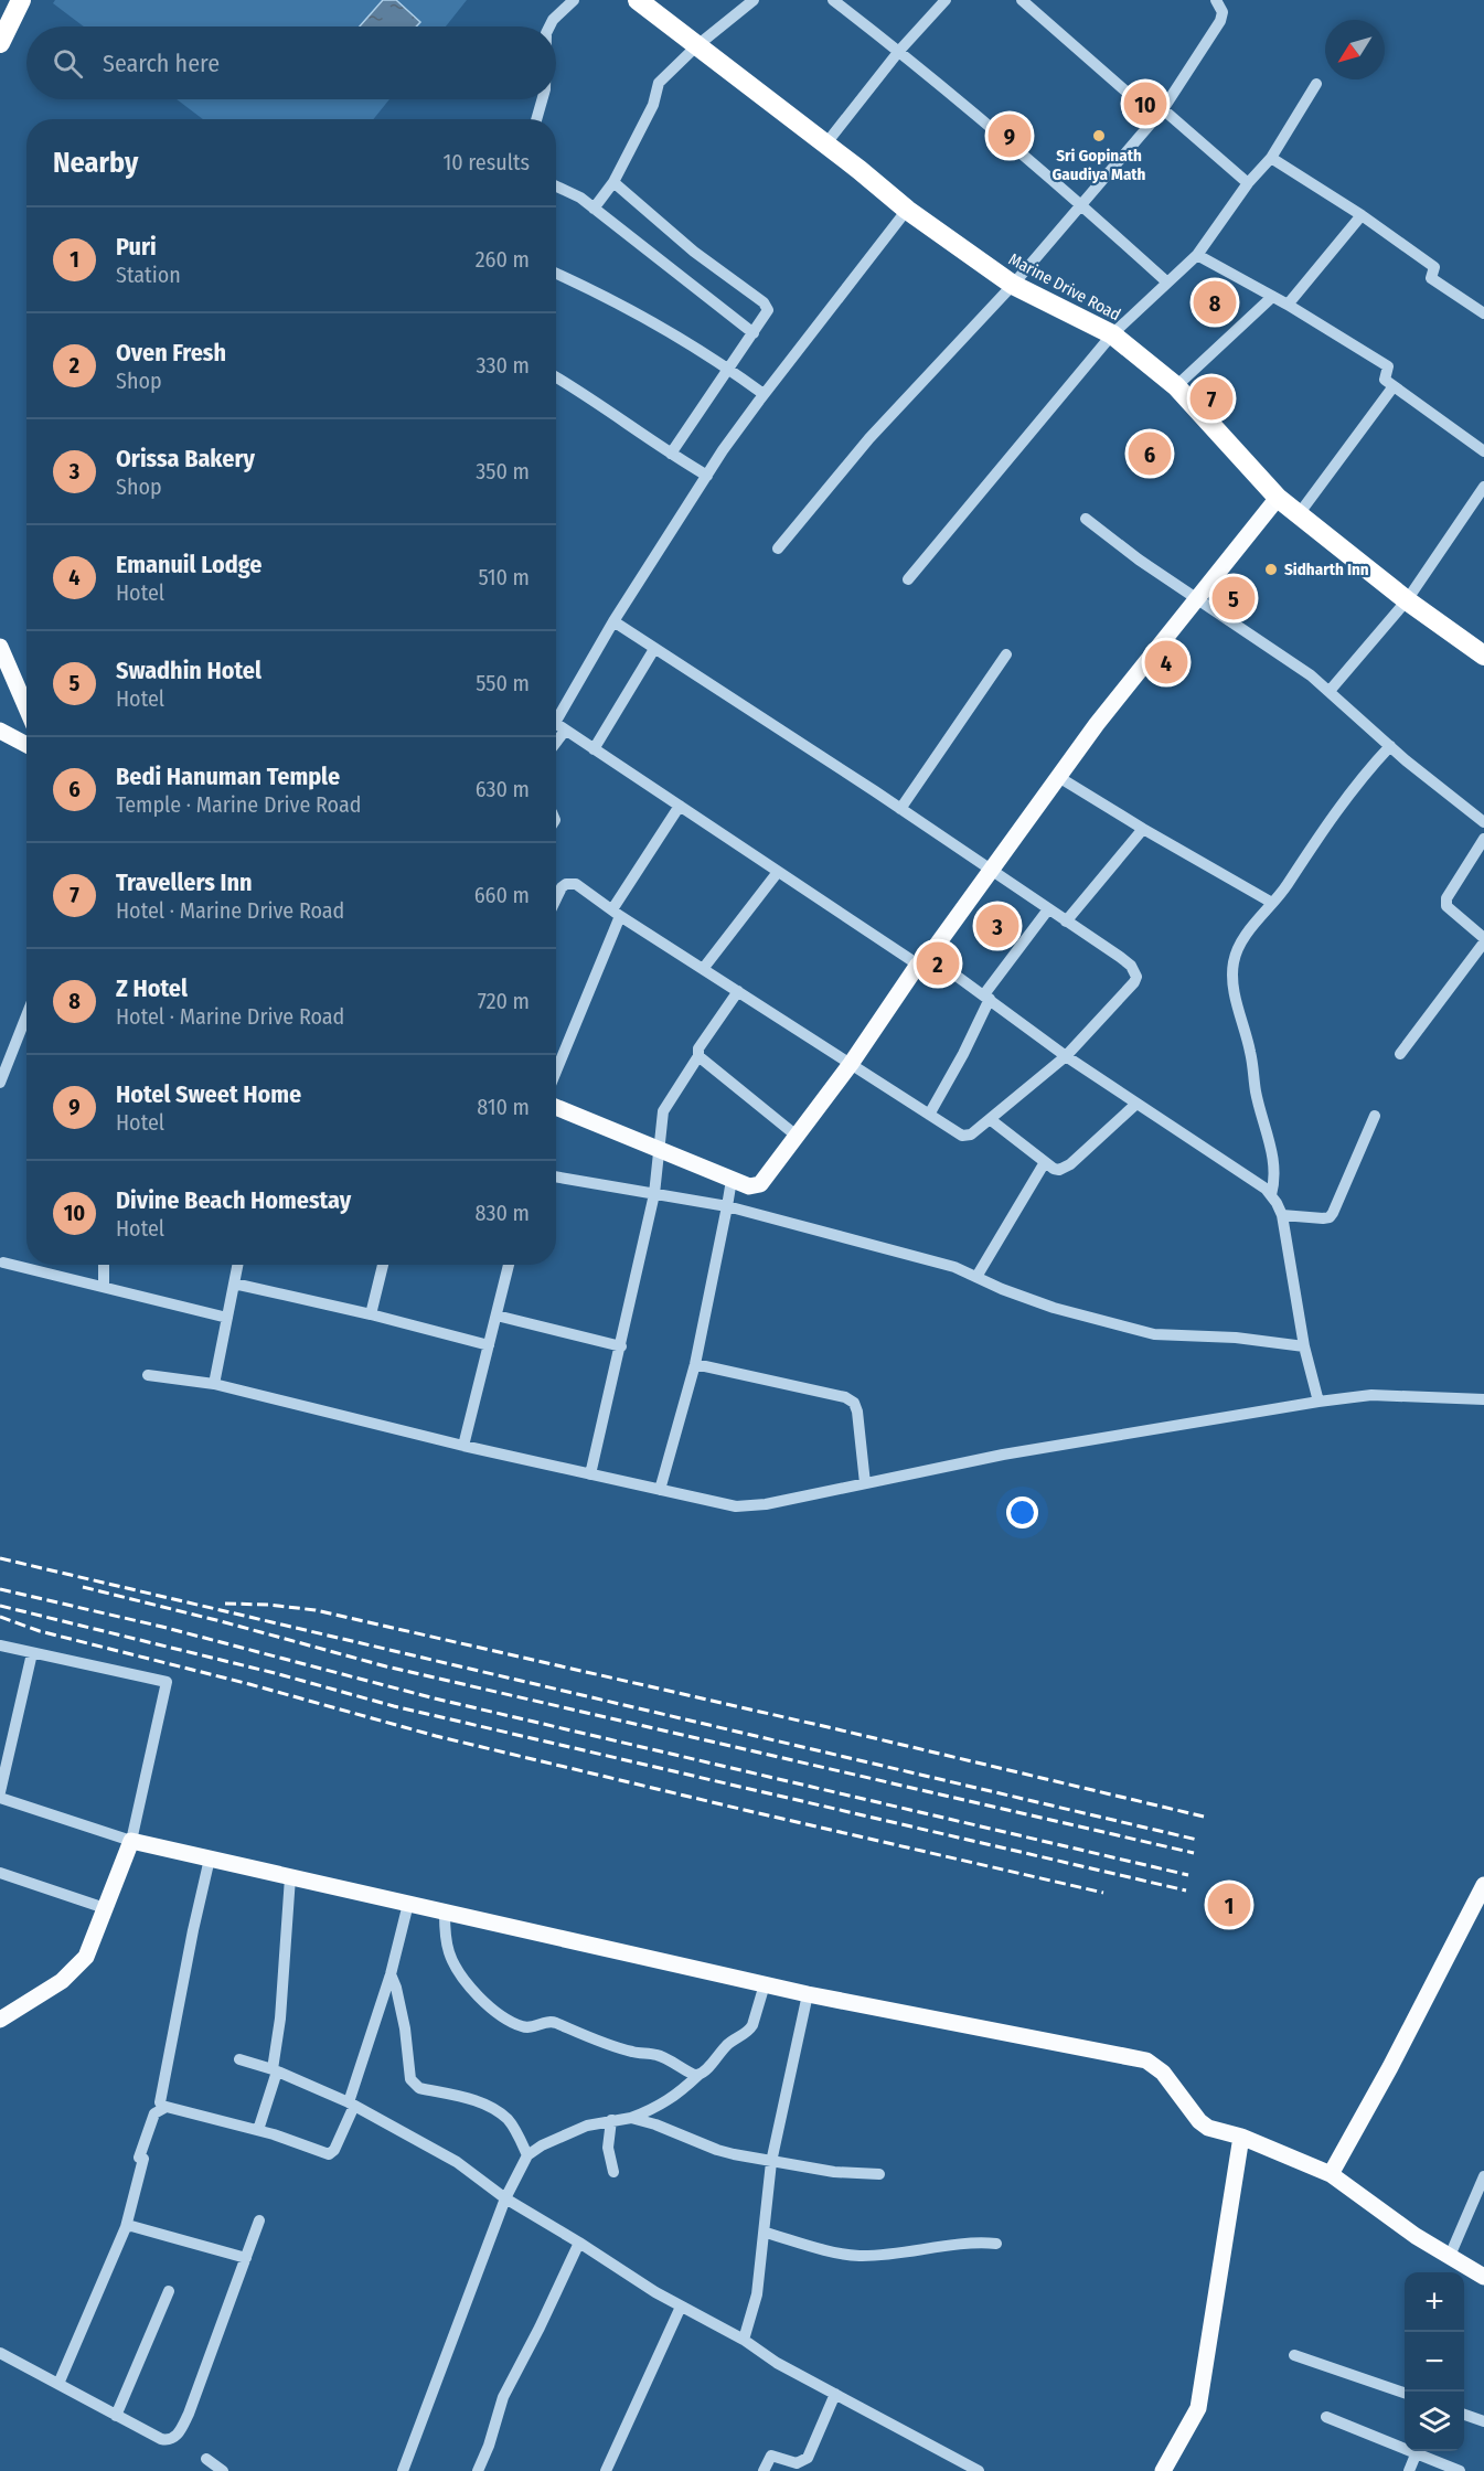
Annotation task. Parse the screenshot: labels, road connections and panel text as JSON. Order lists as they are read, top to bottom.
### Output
{
  "streets": {
    "highway": ["Marine Drive Road"]
  },
  "places": ["Sri Gopinath Gaudiya Math", "Sidharth Inn"],
  "north": "bottom left",
  "page": {
    "search": "Search here",
    "pins": [
      "10",
      "9",
      "8",
      "7",
      "6",
      "5",
      "4",
      "3",
      "2",
      "1"
    ],
    "heading": ["Nearby", "10 results"],
    "list": [
      {
        "mark": "1",
        "name": "Puri",
        "note": "Station",
        "value": "260 m"
      },
      {
        "mark": "2",
        "name": "Oven Fresh",
        "note": "Shop",
        "value": "330 m"
      },
      {
        "mark": "3",
        "name": "Orissa Bakery",
        "note": "Shop",
        "value": "350 m"
      },
      {
        "mark": "4",
        "name": "Emanuil Lodge",
        "note": "Hotel",
        "value": "510 m"
      },
      {
        "mark": "5",
        "name": "Swadhin Hotel",
        "note": "Hotel",
        "value": "550 m"
      },
      {
        "mark": "6",
        "name": "Bedi Hanuman Temple",
        "note": "Temple · Marine Drive Road",
        "value": "630 m"
      },
      {
        "mark": "7",
        "name": "Travellers Inn",
        "note": "Hotel · Marine Drive Road",
        "value": "660 m"
      },
      {
        "mark": "8",
        "name": "Z Hotel",
        "note": "Hotel · Marine Drive Road",
        "value": "720 m"
      },
      {
        "mark": "9",
        "name": "Hotel Sweet Home",
        "note": "Hotel",
        "value": "810 m"
      },
      {
        "mark": "10",
        "name": "Divine Beach Homestay",
        "note": "Hotel",
        "value": "830 m"
      }
    ],
    "map_buttons": ["+", "−"]
  }
}
